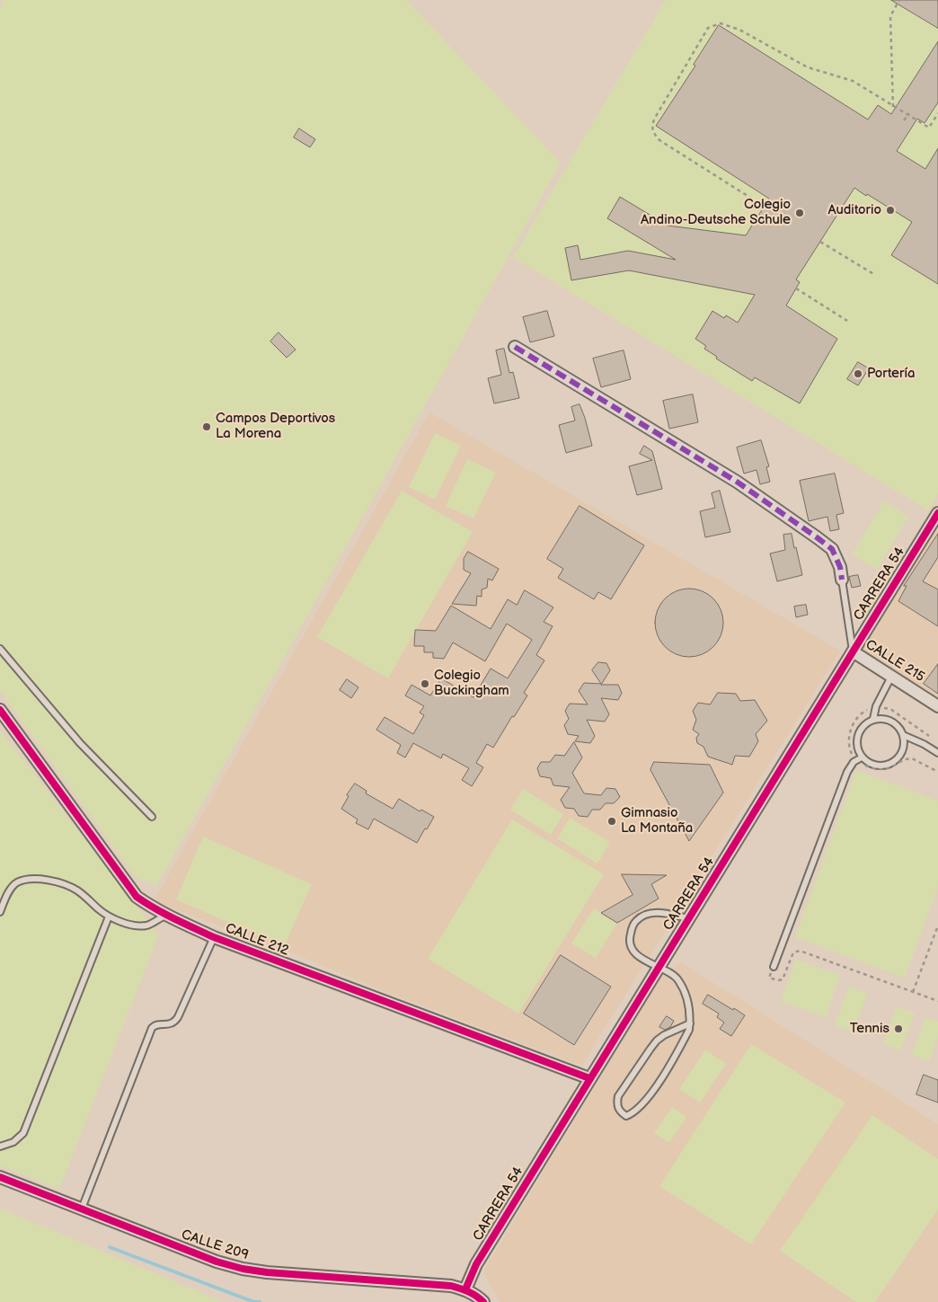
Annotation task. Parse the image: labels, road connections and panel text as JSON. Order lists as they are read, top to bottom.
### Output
{
  "streets": {
    "street": [
      "CARRERA 54",
      "CALLE 215",
      "CALLE 212",
      "CALLE 209"
    ]
  },
  "crossings": [
    ["CARRERA 54", "CALLE 215"],
    ["CARRERA 54", "CALLE 212"],
    ["CARRERA 54", "CALLE 209"]
  ],
  "places": [
    "Auditorio",
    "Colegio Andino-Deutsche Schule",
    "Portería",
    "Campos Deportivos La Morena",
    "Colegio Buckingham",
    "Gimnasio La Montaña",
    "Tennis"
  ]
}
